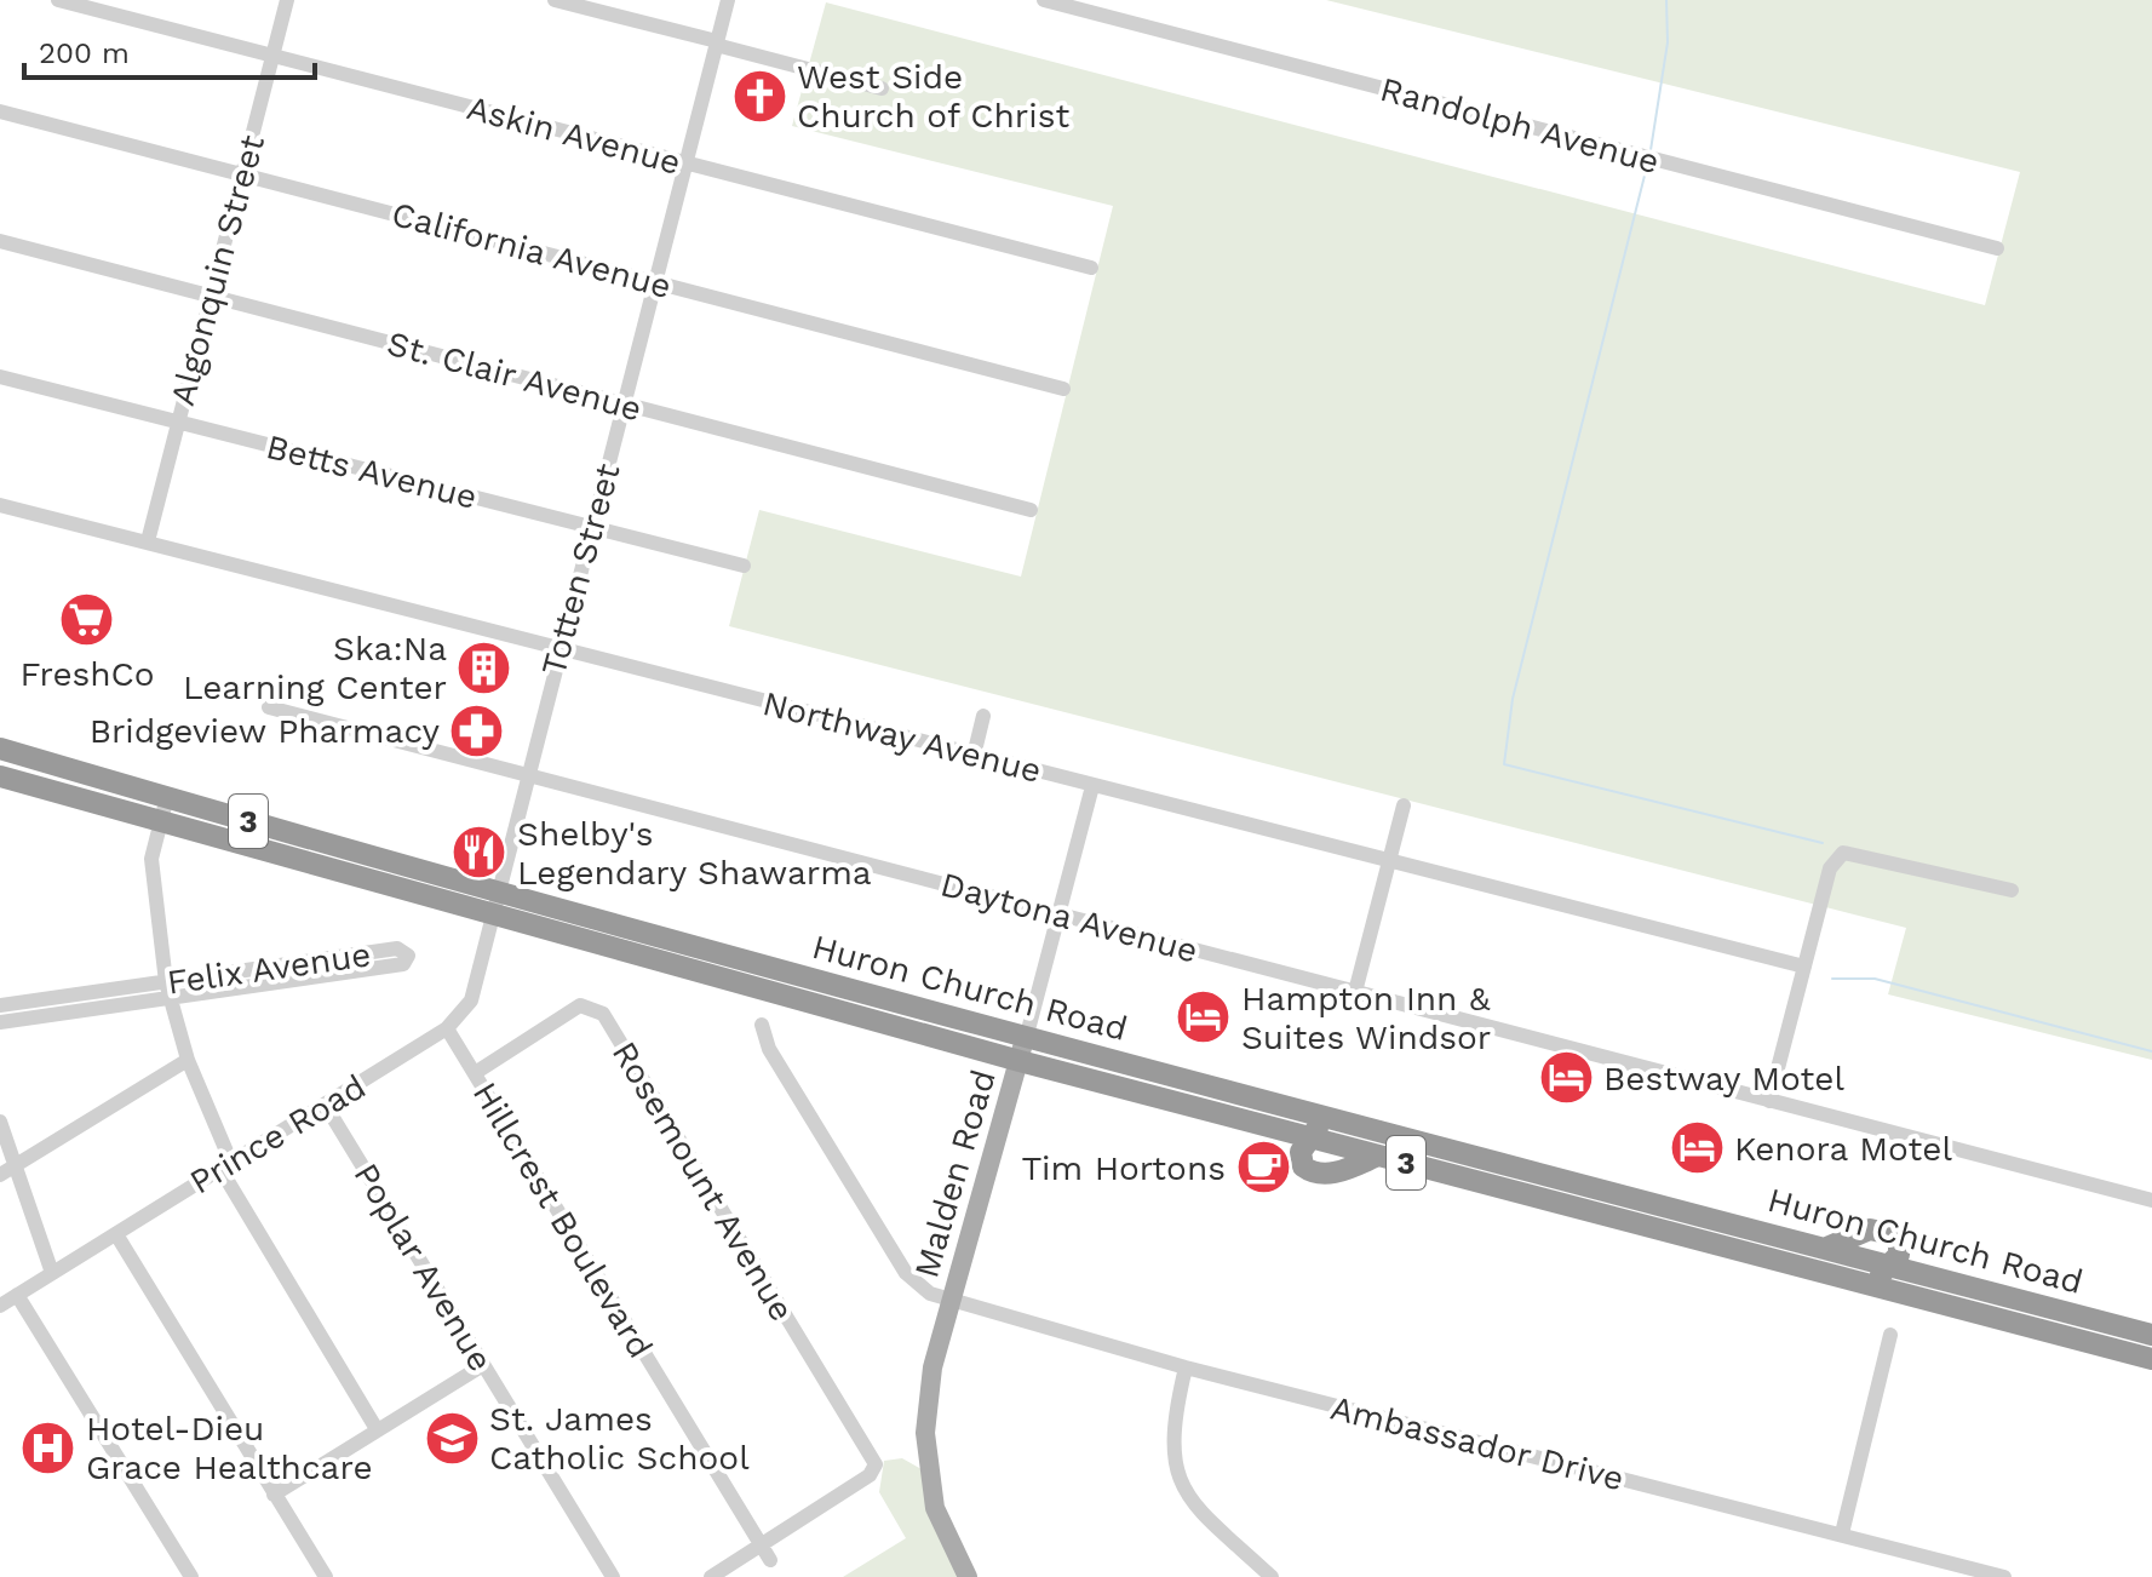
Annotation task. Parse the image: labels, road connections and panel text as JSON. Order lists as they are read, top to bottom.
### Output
{
  "streets": {
    "highway": ["3", "Huron Church Road"],
    "main road": ["Malden Road"],
    "street": [
      "Randolph Avenue",
      "Askin Avenue",
      "California Avenue",
      "Algonquin Street",
      "St. Clair Avenue",
      "Betts Avenue",
      "Totten Street",
      "Northway Avenue",
      "Daytona Avenue",
      "Felix Avenue",
      "Prince Road",
      "Rosemount Avenue",
      "Hillcrest Boulevard",
      "Poplar Avenue",
      "Ambassador Drive"
    ]
  },
  "crossings": [
    ["Askin Avenue", "Algonquin Street"],
    ["Askin Avenue", "Totten Street"],
    ["California Avenue", "Algonquin Street"],
    ["California Avenue", "Totten Street"],
    ["Algonquin Street", "St. Clair Avenue"],
    ["Algonquin Street", "Betts Avenue"],
    ["Algonquin Street", "Northway Avenue"],
    ["St. Clair Avenue", "Totten Street"],
    ["Betts Avenue", "Totten Street"],
    ["Totten Street", "Northway Avenue"],
    ["Totten Street", "Daytona Avenue"],
    ["Totten Street", "Huron Church Road"],
    ["Totten Street", "Prince Road"],
    ["Northway Avenue", "Malden Road"],
    ["Daytona Avenue", "Malden Road"],
    ["Huron Church Road", "Prince Road"],
    ["Huron Church Road", "Malden Road"],
    ["Prince Road", "Hillcrest Boulevard"],
    ["Prince Road", "Poplar Avenue"],
    ["Malden Road", "Ambassador Drive"],
    ["Rosemount Avenue", "Hillcrest Boulevard"]
  ],
  "places": {
    "church": ["West Side Church of Christ"],
    "supermarket": ["FreshCo"],
    "building": ["Ska:Na Learning Center"],
    "pharmacy": ["Bridgeview Pharmacy"],
    "restaurant": ["Shelby's Legendary Shawarma"],
    "hotel": ["Hampton Inn & Suites Windsor", "Bestway Motel", "Kenora Motel"],
    "cafe": ["Tim Hortons"],
    "school or university": ["St. James Catholic School"],
    "hospital": ["Hotel-Dieu Grace Healthcare"]
  },
  "scale_bar": "200 m"
}
